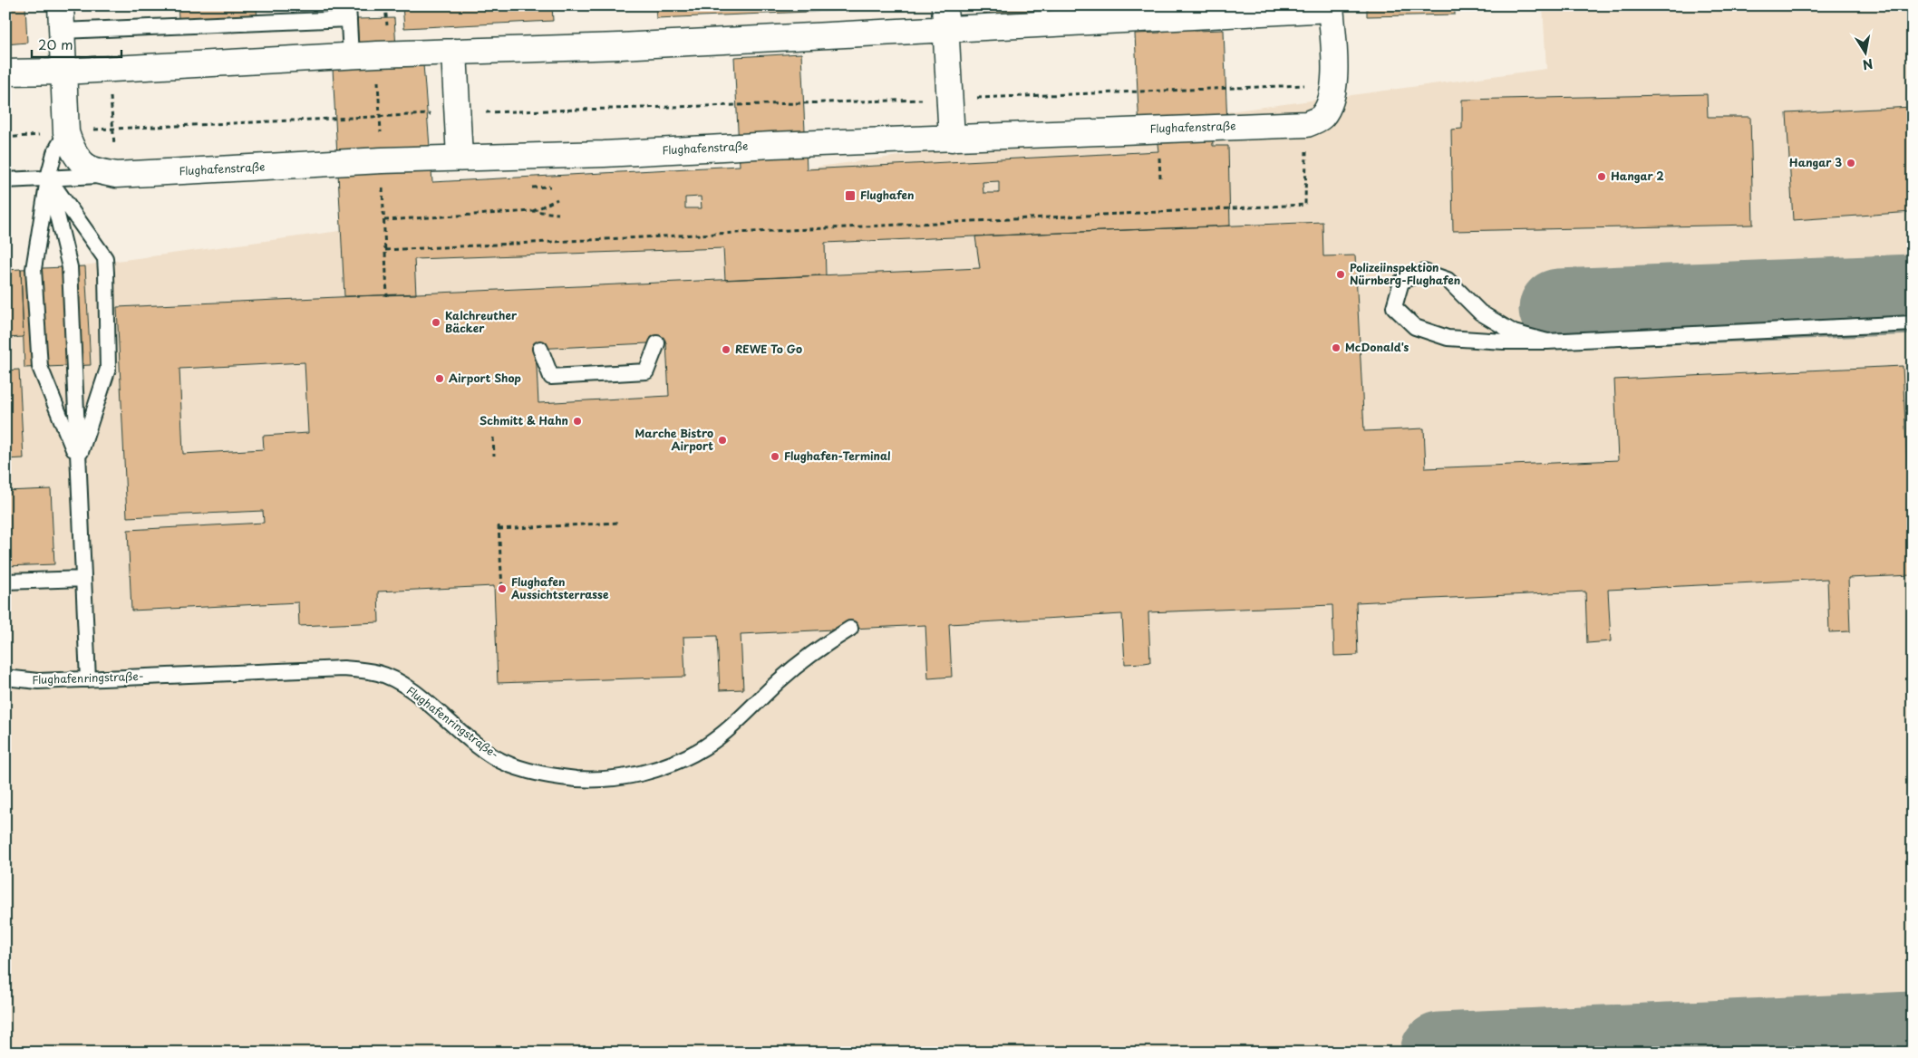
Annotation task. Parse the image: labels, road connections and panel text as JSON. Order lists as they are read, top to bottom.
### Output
{
  "streets": {
    "street": ["Flughafenstraße"],
    "lane": ["Flughafenringstraße-"]
  },
  "places": {
    "other": [
      "Hangar 3",
      "Hangar 2",
      "Polizeiinspektion Nürnberg-Flughafen",
      "Kalchreuther Bäcker",
      "McDonald's",
      "REWE To Go",
      "Airport Shop",
      "Schmitt & Hahn",
      "Marche Bistro Airport",
      "Flughafen-Terminal",
      "Flughafen Aussichtsterrasse"
    ],
    "transit": ["Flughafen"]
  },
  "scale_bar": "20 m",
  "north": "bottom"
}
